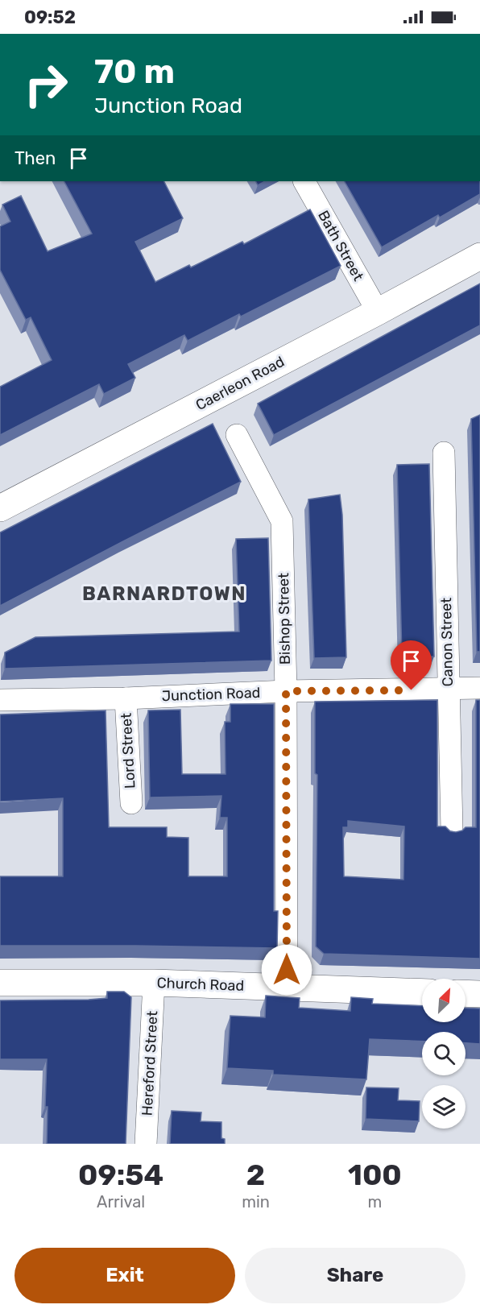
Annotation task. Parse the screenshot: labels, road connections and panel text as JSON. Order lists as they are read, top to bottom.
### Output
{
  "streets": {
    "main road": ["Caerleon Road", "Church Road"],
    "street": [
      "Bath Street",
      "Bishop Street",
      "Canon Street",
      "Junction Road",
      "Lord Street",
      "Hereford Street"
    ]
  },
  "crossings": [
    ["Bath Street", "Caerleon Road"],
    ["Bishop Street", "Junction Road"],
    ["Bishop Street", "Church Road"],
    ["Canon Street", "Junction Road"],
    ["Junction Road", "Lord Street"],
    ["Church Road", "Hereford Street"]
  ],
  "districts": ["BARNARDTOWN"],
  "north": "top right",
  "page": {
    "status": "09:52",
    "turn": ["70 m", "Junction Road"],
    "then": "Then",
    "eta": [
      "09:54",
      "Arrival",
      "2",
      "min",
      "100",
      "m"
    ],
    "buttons": ["Exit", "Share"]
  }
}
